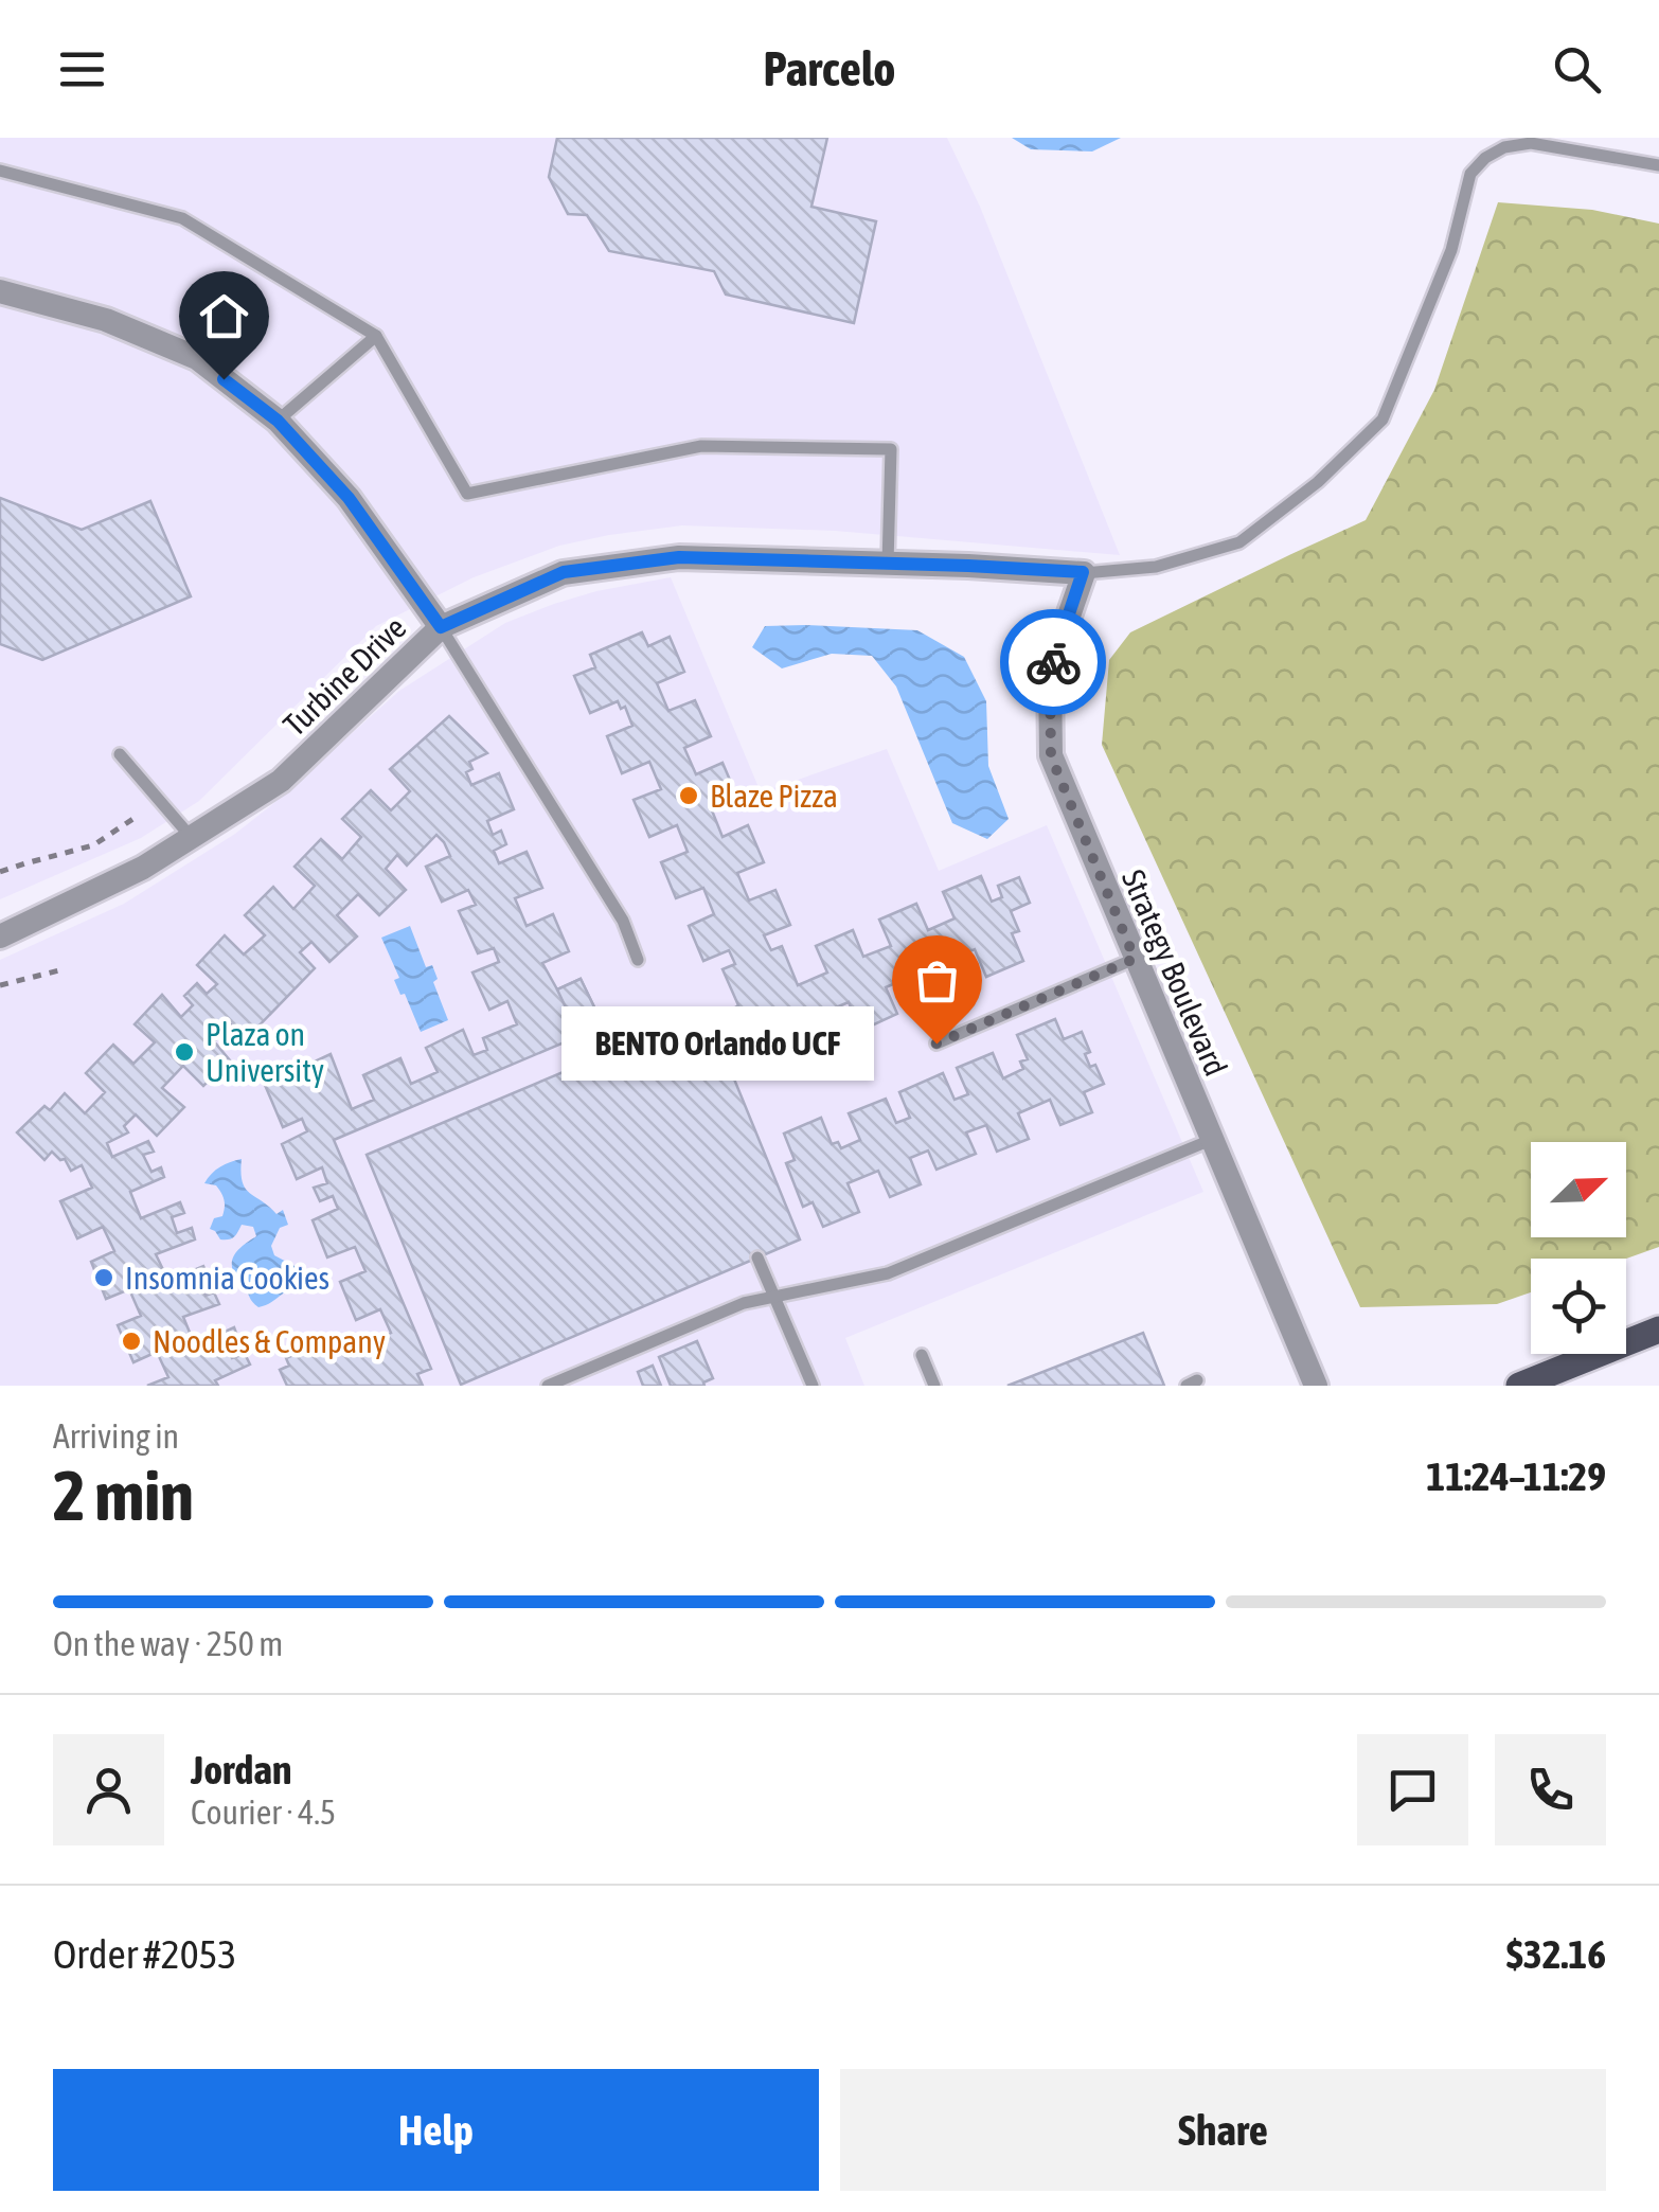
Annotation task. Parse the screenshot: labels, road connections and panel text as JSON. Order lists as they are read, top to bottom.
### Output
{
  "streets": {
    "street": ["Turbine Drive", "Strategy Boulevard"]
  },
  "crossings": [
    ["Turbine Drive", "Strategy Boulevard"]
  ],
  "places": [
    "Blaze Pizza",
    "BENTO Orlando UCF",
    "Plaza on University",
    "Insomnia Cookies",
    "Noodles & Company"
  ],
  "north": "top right",
  "page": {
    "header": "Parcelo",
    "bubble": "BENTO Orlando UCF",
    "heading": ["2 min", "Arriving in", "11:24–11:29"],
    "panel": [
      "Jordan",
      "Courier · 4.5",
      "Order #2053",
      "$32.16"
    ],
    "bar": "On the way · 250 m",
    "buttons": ["Help", "Share"]
  }
}
